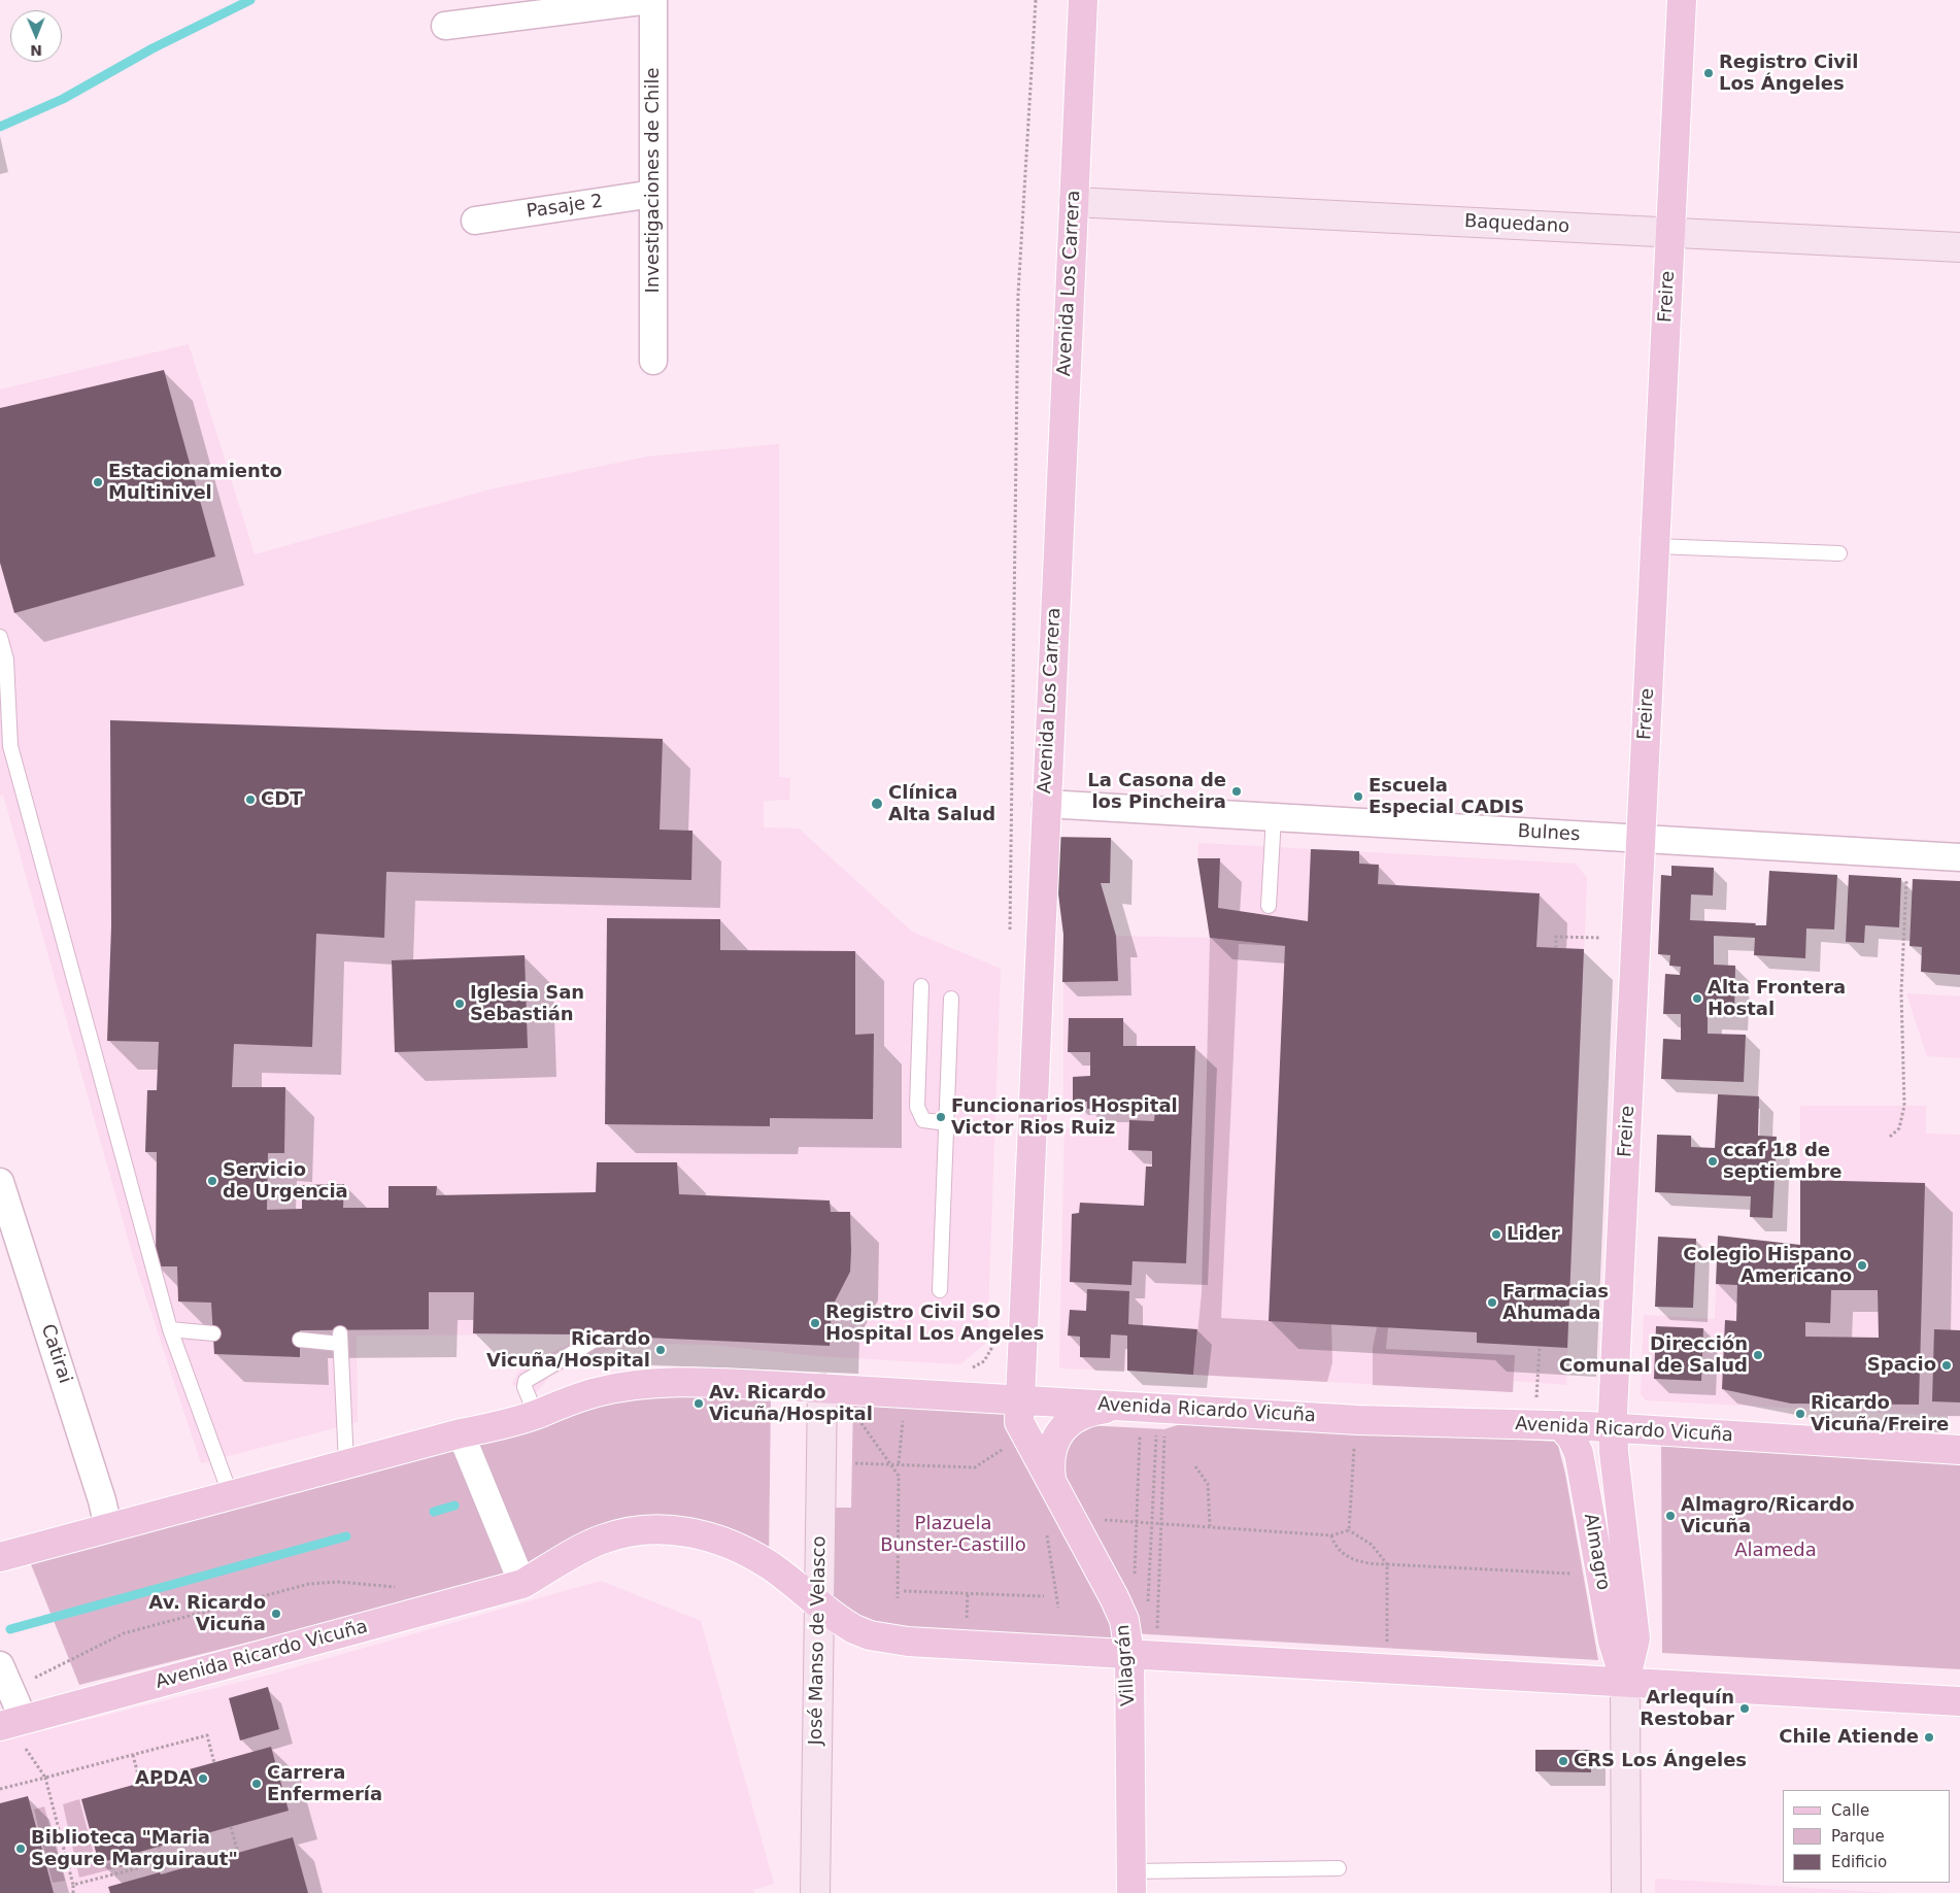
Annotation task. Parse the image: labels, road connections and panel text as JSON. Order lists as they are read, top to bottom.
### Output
{
  "streets": {
    "main road": [
      "Baquedano",
      "Avenida Los Carrera",
      "Freire",
      "Avenida Ricardo Vicuña",
      "Almagro",
      "José Manso de Velasco",
      "Villagrán"
    ],
    "street": [
      "Investigaciones de Chile",
      "Pasaje 2",
      "Bulnes",
      "Catirai"
    ]
  },
  "crossings": [
    ["Investigaciones de Chile", "Pasaje 2"],
    ["Baquedano", "Avenida Los Carrera"],
    ["Baquedano", "Freire"],
    ["Avenida Los Carrera", "Bulnes"],
    ["Avenida Los Carrera", "Avenida Ricardo Vicuña"],
    ["Avenida Los Carrera", "Villagrán"],
    ["Freire", "Bulnes"],
    ["Freire", "Avenida Ricardo Vicuña"],
    ["Freire", "Almagro"],
    ["Catirai", "Avenida Ricardo Vicuña"],
    ["Avenida Ricardo Vicuña", "Almagro"],
    ["Avenida Ricardo Vicuña", "José Manso de Velasco"],
    ["Avenida Ricardo Vicuña", "Villagrán"]
  ],
  "parks": ["Plazuela Bunster-Castillo", "Alameda"],
  "places": [
    "Registro Civil Los Ángeles",
    "Estacionamiento Multinivel",
    "La Casona de los Pincheira",
    "Escuela Especial CADIS",
    "CDT",
    "Clínica Alta Salud",
    "Alta Frontera Hostal",
    "Iglesia San Sebastián",
    "Funcionarios Hospital Victor Rios Ruiz",
    "ccaf 18 de septiembre",
    "Servicio de Urgencia",
    "Lider",
    "Colegio Hispano Americano",
    "Farmacias Ahumada",
    "Registro Civil SO Hospital Los Angeles",
    "Ricardo Vicuña/Hospital",
    "Dirección Comunal de Salud",
    "Spacio",
    "Av. Ricardo Vicuña/Hospital",
    "Ricardo Vicuña/Freire",
    "Almagro/Ricardo Vicuña",
    "Av. Ricardo Vicuña",
    "Arlequín Restobar",
    "Chile Atiende",
    "CRS Los Ángeles",
    "APDA",
    "Carrera Enfermería",
    "Biblioteca \"Maria Segure Marguiraut\""
  ],
  "legend": ["Calle", "Parque", "Edificio"],
  "north": "bottom"
}
